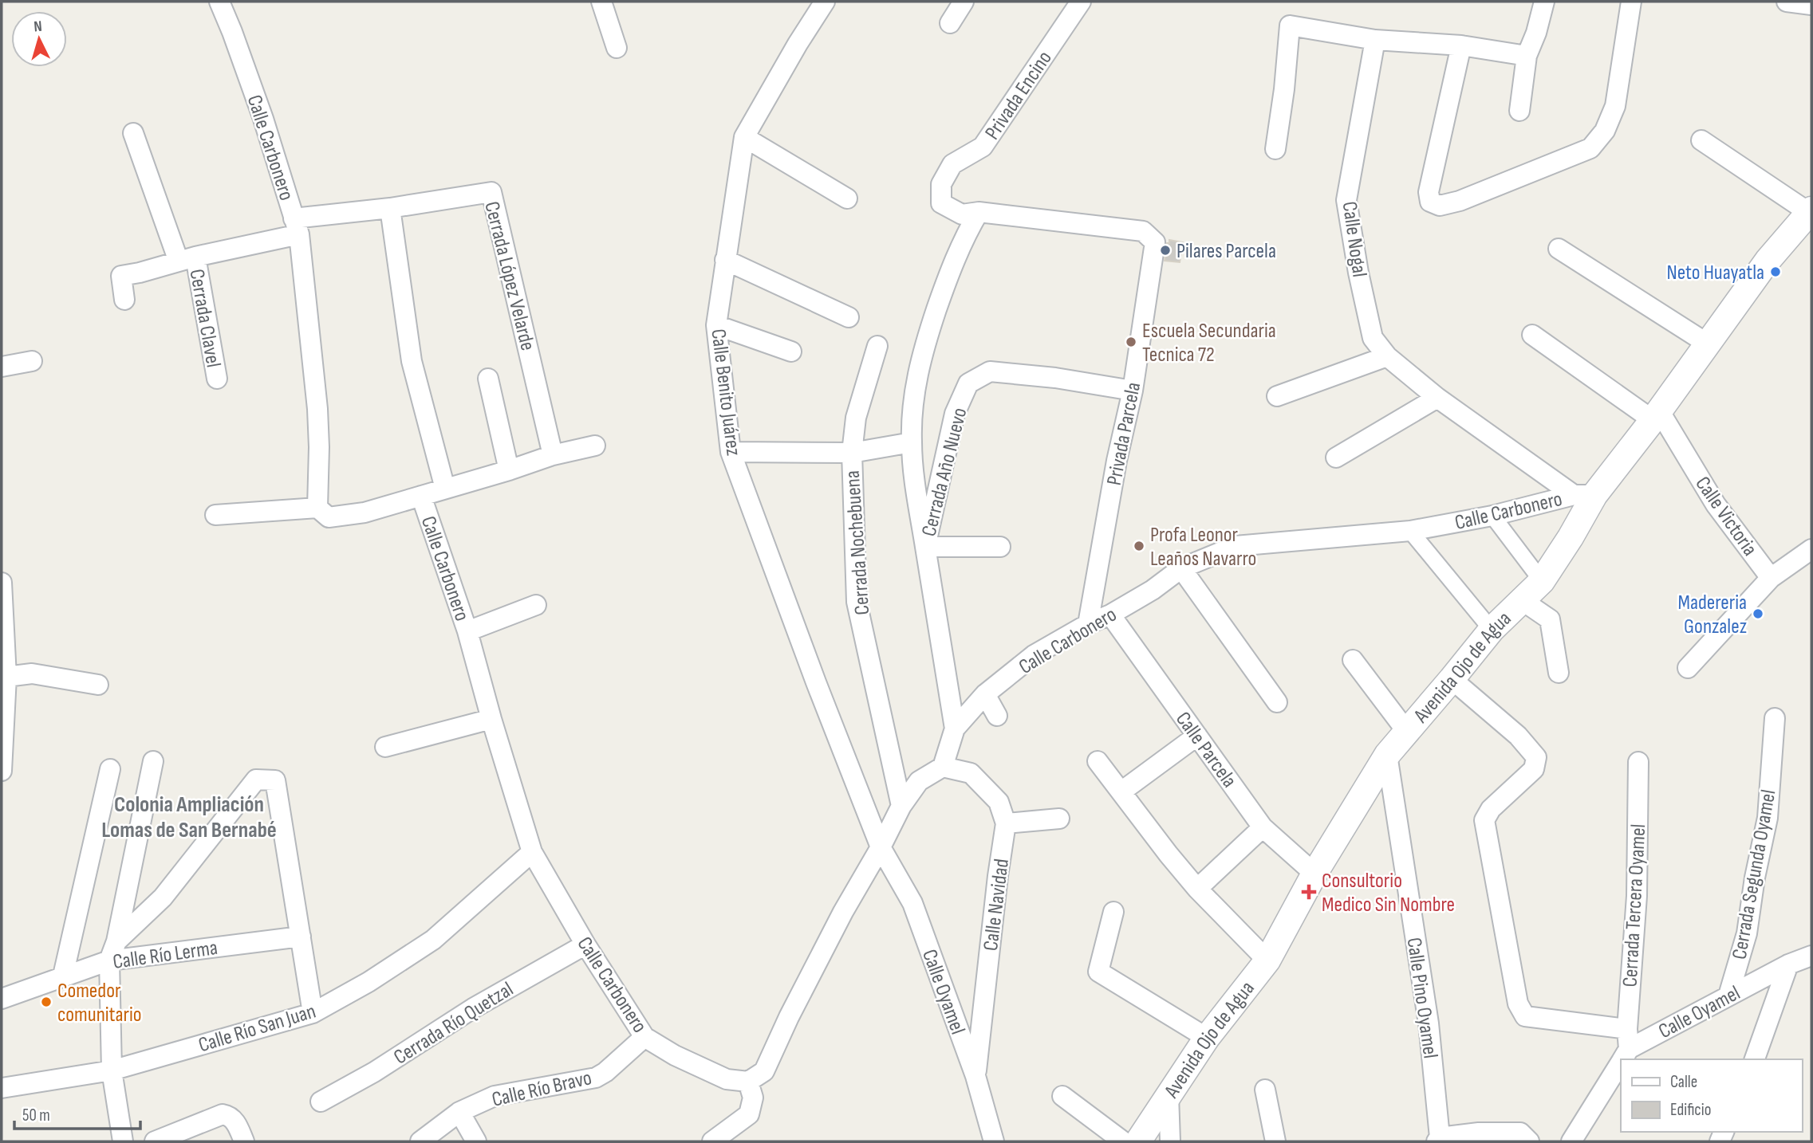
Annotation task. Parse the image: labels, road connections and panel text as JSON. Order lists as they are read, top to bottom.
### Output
{
  "streets": {
    "street": [
      "Privada Encino",
      "Calle Carbonero",
      "Calle Nogal",
      "Cerrada López Velarde",
      "Cerrada Clavel",
      "Calle Benito Juárez",
      "Privada Parcela",
      "Cerrada Año Nuevo",
      "Calle Victoria",
      "Cerrada Nochebuena",
      "Avenida Ojo de Agua",
      "Calle Parcela",
      "Cerrada Segunda Oyamel",
      "Calle Navidad",
      "Cerrada Tercera Oyamel",
      "Calle Río Lerma",
      "Calle Oyamel",
      "Calle Pino Oyamel",
      "Cerrada Río Quetzal",
      "Calle Río San Juan",
      "Calle Río Bravo"
    ]
  },
  "crossings": [
    ["Privada Encino", "Privada Parcela"],
    ["Calle Carbonero", "Calle Nogal"],
    ["Calle Carbonero", "Cerrada López Velarde"],
    ["Calle Carbonero", "Privada Parcela"],
    ["Calle Carbonero", "Cerrada Año Nuevo"],
    ["Calle Carbonero", "Avenida Ojo de Agua"],
    ["Calle Carbonero", "Calle Parcela"],
    ["Calle Carbonero", "Cerrada Río Quetzal"],
    ["Calle Carbonero", "Calle Río San Juan"],
    ["Calle Carbonero", "Calle Río Bravo"],
    ["Calle Nogal", "Avenida Ojo de Agua"],
    ["Cerrada López Velarde", "Cerrada Clavel"],
    ["Calle Benito Juárez", "Calle Oyamel"],
    ["Privada Parcela", "Cerrada Año Nuevo"],
    ["Calle Victoria", "Avenida Ojo de Agua"],
    ["Avenida Ojo de Agua", "Calle Parcela"],
    ["Avenida Ojo de Agua", "Calle Pino Oyamel"],
    ["Cerrada Segunda Oyamel", "Calle Oyamel"],
    ["Calle Navidad", "Calle Oyamel"],
    ["Cerrada Tercera Oyamel", "Calle Oyamel"]
  ],
  "districts": ["Colonia Ampliación Lomas de San Bernabé"],
  "places": {
    "other": [
      "Pilares Parcela",
      "Neto Huayatla",
      "Escuela Secundaria Tecnica 72",
      "Profa Leonor Leaños Navarro",
      "Madereria Gonzalez",
      "Comedor comunitario"
    ],
    "health": ["Consultorio Medico Sin Nombre"]
  },
  "legend": ["Calle", "Edificio"],
  "scale_bar": "50 m",
  "north": "top"
}
